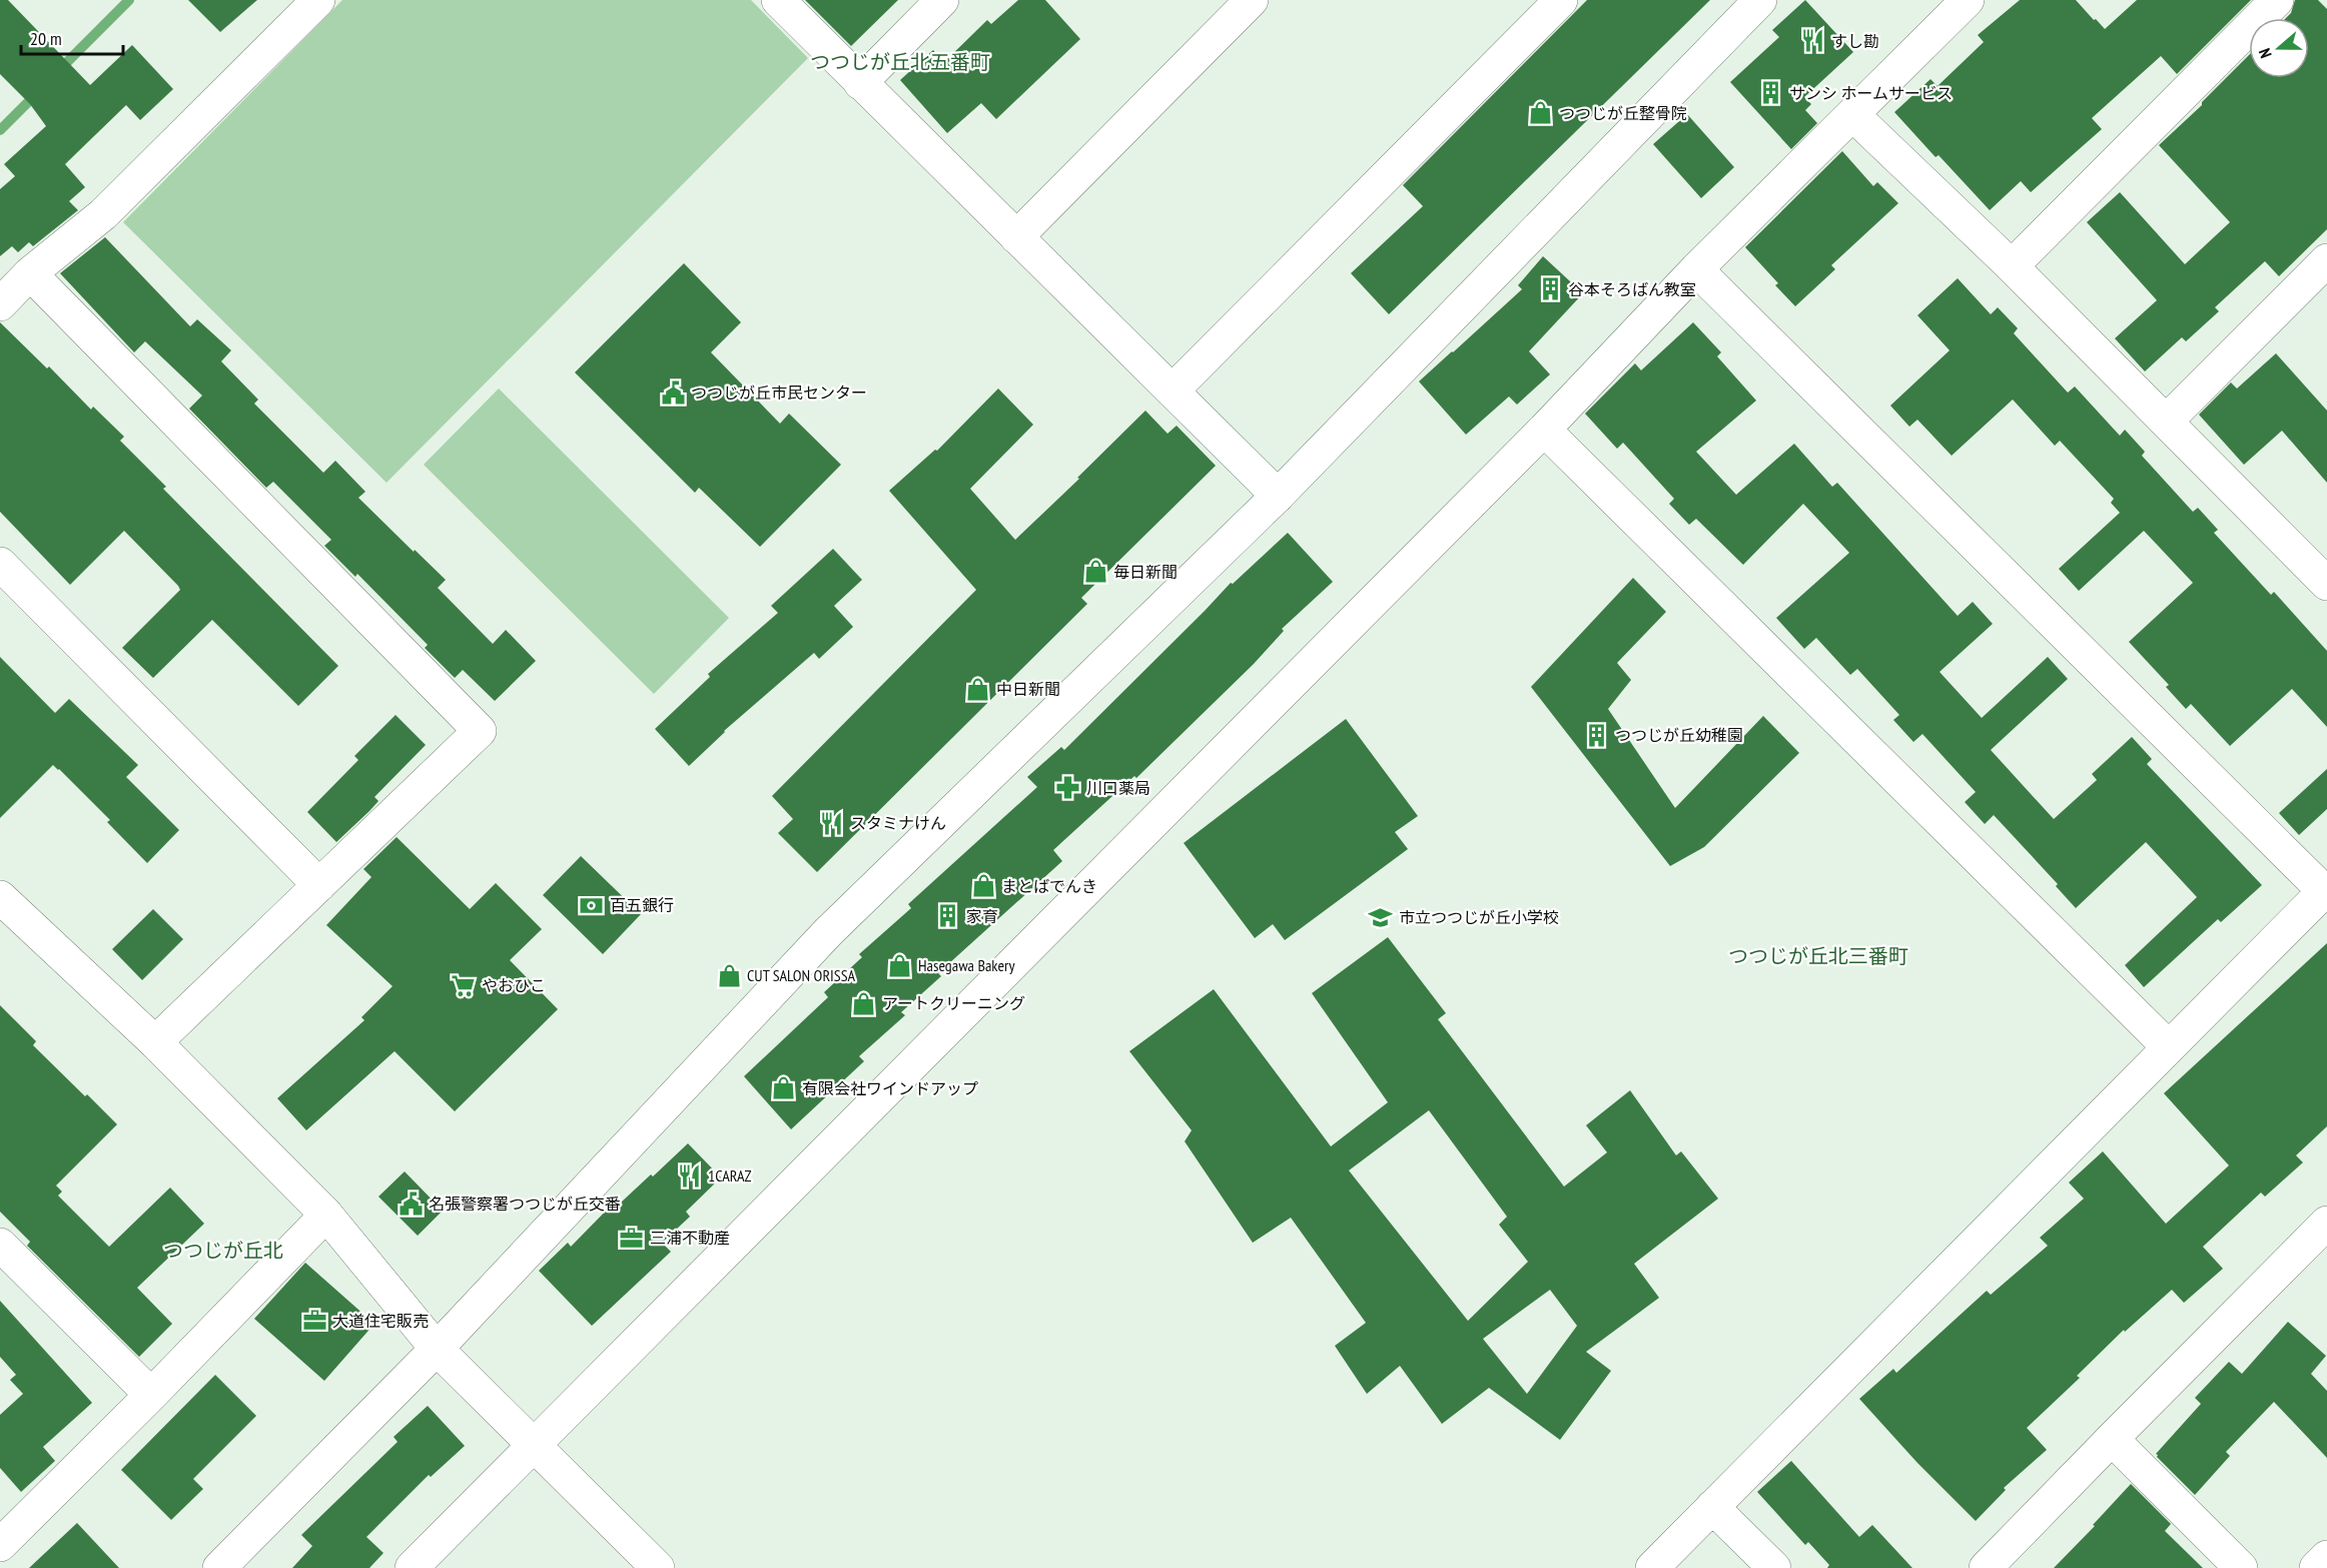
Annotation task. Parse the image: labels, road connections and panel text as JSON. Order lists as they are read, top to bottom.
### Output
{
  "districts": ["つつじが丘北五番町", "つつじが丘北三番町", "つつじが丘北"],
  "places": {
    "restaurant": ["すし勘", "スタミナけん", "1CARAZ"],
    "building": [
      "サンシ ホームサービス",
      "谷本そろばん教室",
      "つつじが丘幼稚園",
      "家育"
    ],
    "shop": [
      "つつじが丘整骨院",
      "毎日新聞",
      "中日新聞",
      "まとばでんき",
      "Hasegawa Bakery",
      "CUT SALON ORISSA",
      "アートクリーニング",
      "有限会社ワインドアップ"
    ],
    "public building": ["つつじが丘市民センター", "名張警察署つつじが丘交番"],
    "pharmacy": ["川口薬局"],
    "bank": ["百五銀行"],
    "school or university": ["市立つつじが丘小学校"],
    "supermarket": ["やおひこ"],
    "office": ["三浦不動産", "大道住宅販売"]
  },
  "scale_bar": "20 m",
  "north": "left"
}
